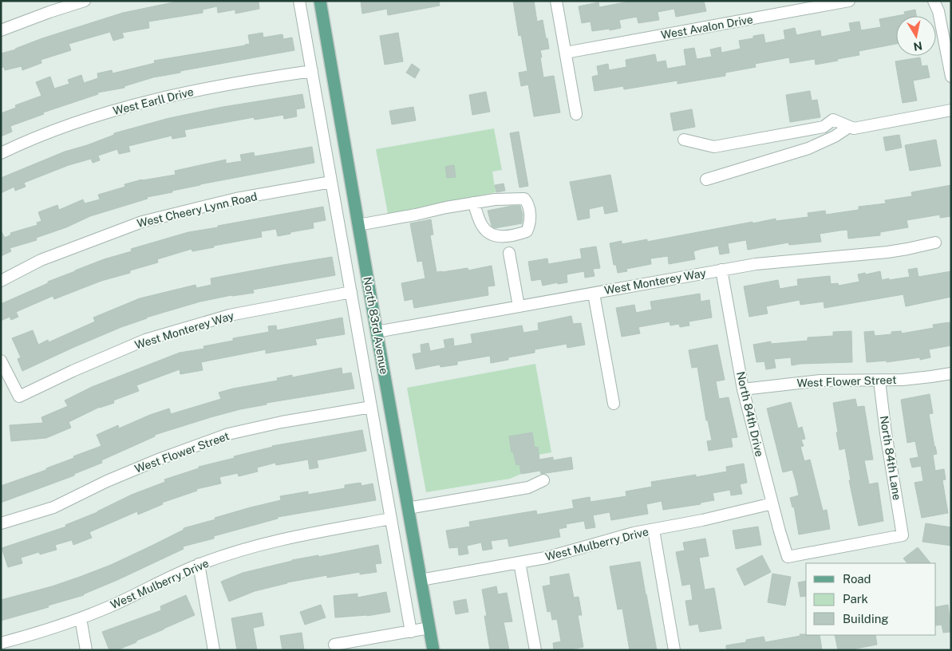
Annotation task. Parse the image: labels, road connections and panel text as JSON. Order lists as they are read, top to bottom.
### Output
{
  "streets": {
    "main road": ["North 83rd Avenue"],
    "street": [
      "West Avalon Drive",
      "West Earll Drive",
      "West Cheery Lynn Road",
      "West Monterey Way",
      "West Flower Street",
      "North 84th Drive",
      "North 84th Lane",
      "West Mulberry Drive"
    ]
  },
  "crossings": [
    ["West Earll Drive", "North 83rd Avenue"],
    ["West Cheery Lynn Road", "North 83rd Avenue"],
    ["West Monterey Way", "North 83rd Avenue"],
    ["West Monterey Way", "North 84th Drive"],
    ["North 83rd Avenue", "West Flower Street"],
    ["North 83rd Avenue", "West Mulberry Drive"],
    ["West Flower Street", "North 84th Drive"],
    ["West Flower Street", "North 84th Lane"],
    ["North 84th Drive", "North 84th Lane"],
    ["North 84th Drive", "West Mulberry Drive"]
  ],
  "legend": ["Road", "Park", "Building"],
  "north": "bottom"
}
